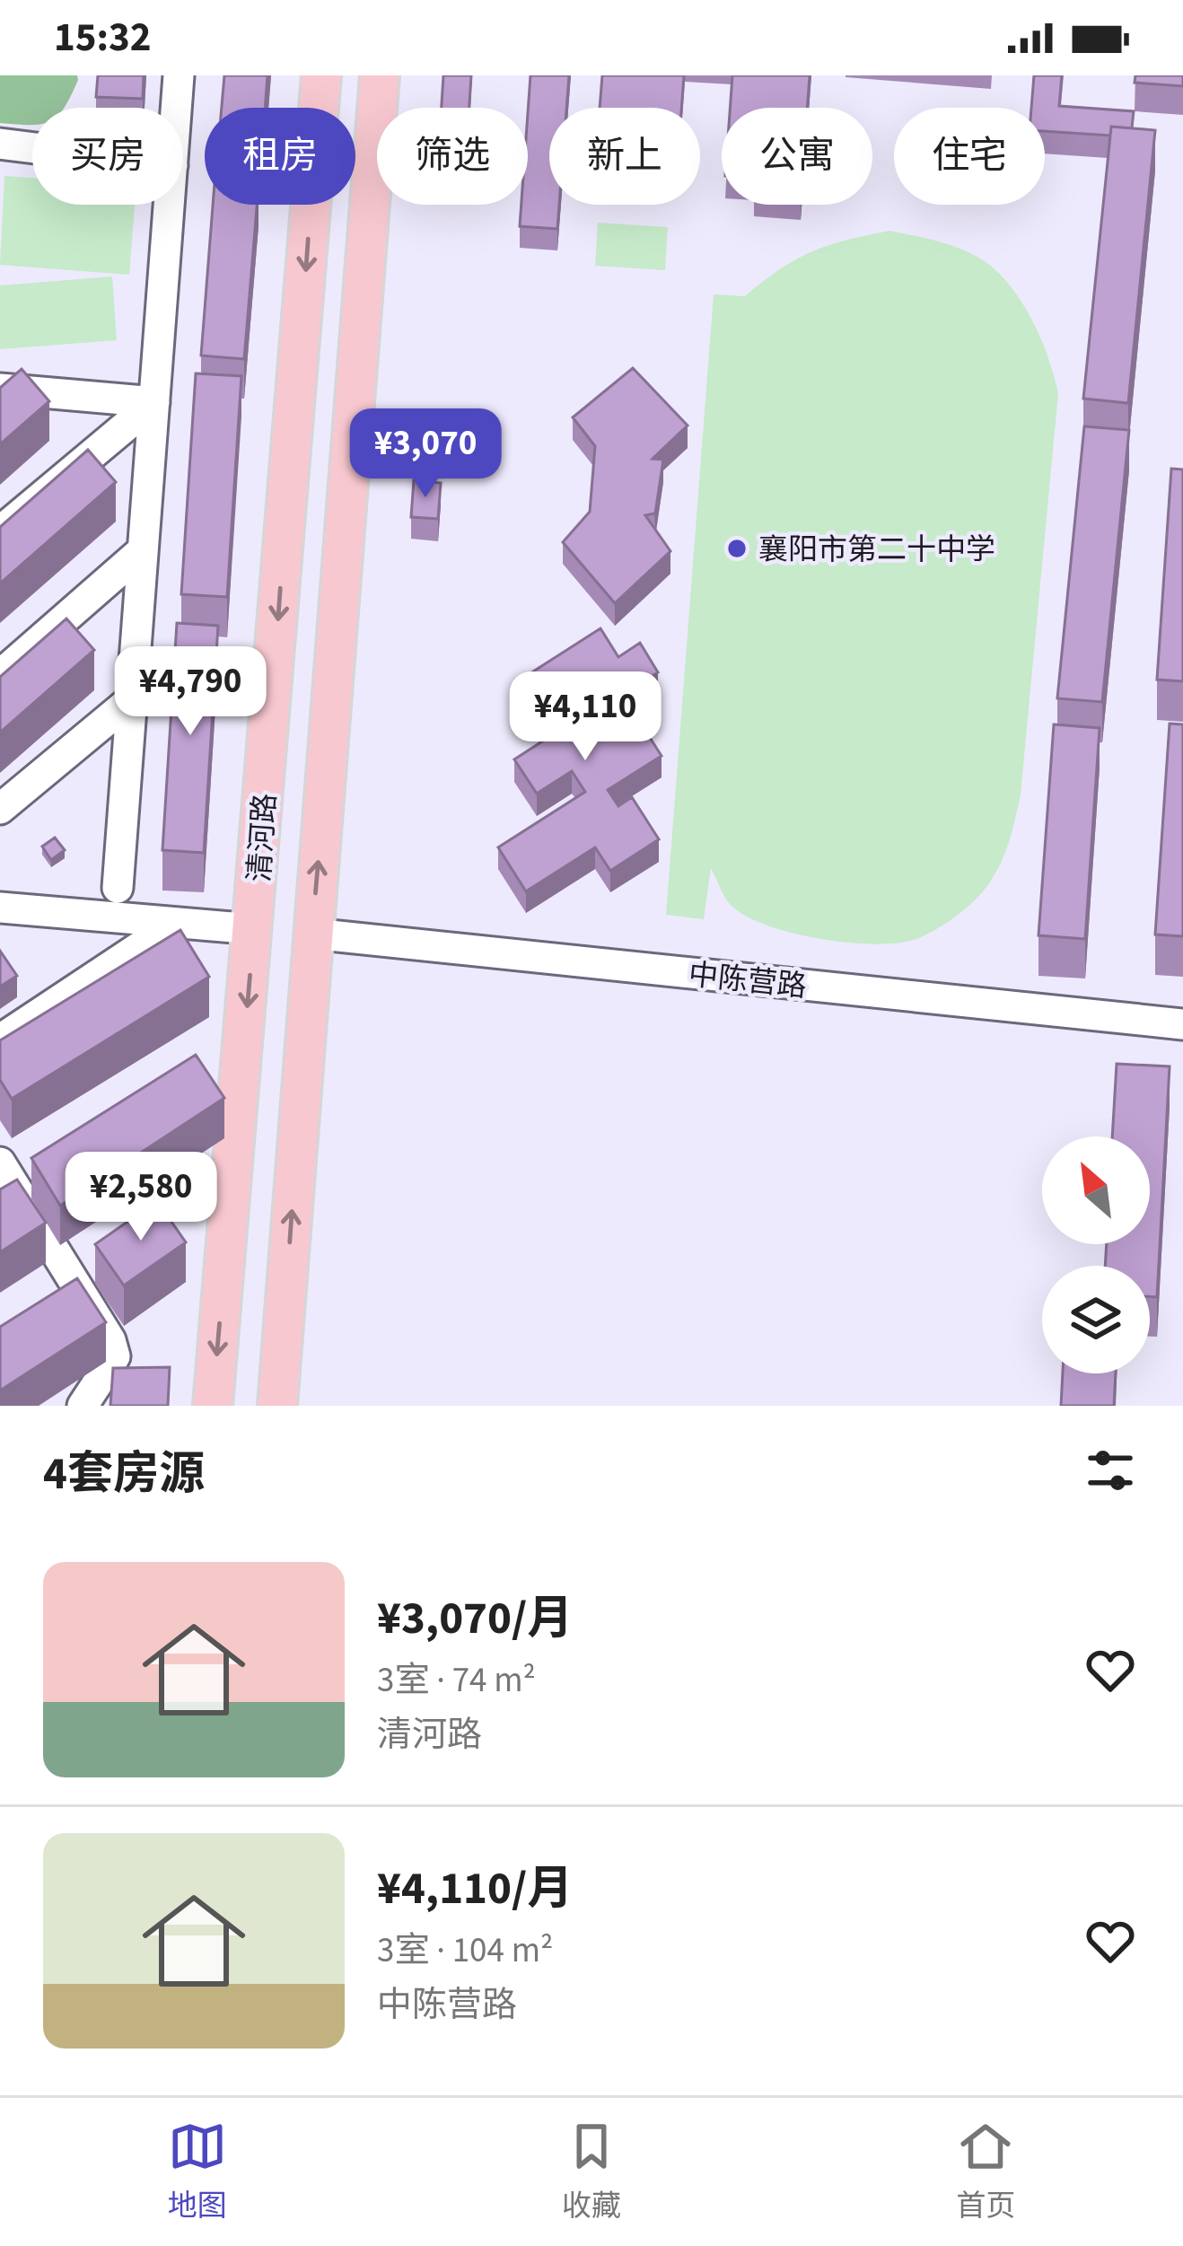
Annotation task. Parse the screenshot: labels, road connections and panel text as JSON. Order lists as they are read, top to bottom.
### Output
{
  "streets": {
    "main road": ["清河路"],
    "street": ["中陈营路"]
  },
  "crossings": [
    ["清河路", "中陈营路"]
  ],
  "places": ["襄阳市第二十中学"],
  "north": "top left",
  "page": {
    "status": "15:32",
    "chip": [
      "买房",
      "租房",
      "筛选",
      "新上",
      "公寓",
      "住宅"
    ],
    "price": [
      "¥3,070",
      "¥4,790",
      "¥4,110",
      "¥2,580"
    ],
    "heading": "4套房源",
    "list": [
      {
        "name": "¥3,070/月",
        "note": "3室 · 74 m² · 清河路"
      },
      {
        "name": "¥4,110/月",
        "note": "3室 · 104 m² · 中陈营路"
      }
    ],
    "tabs": ["地图", "收藏", "首页"]
  }
}
